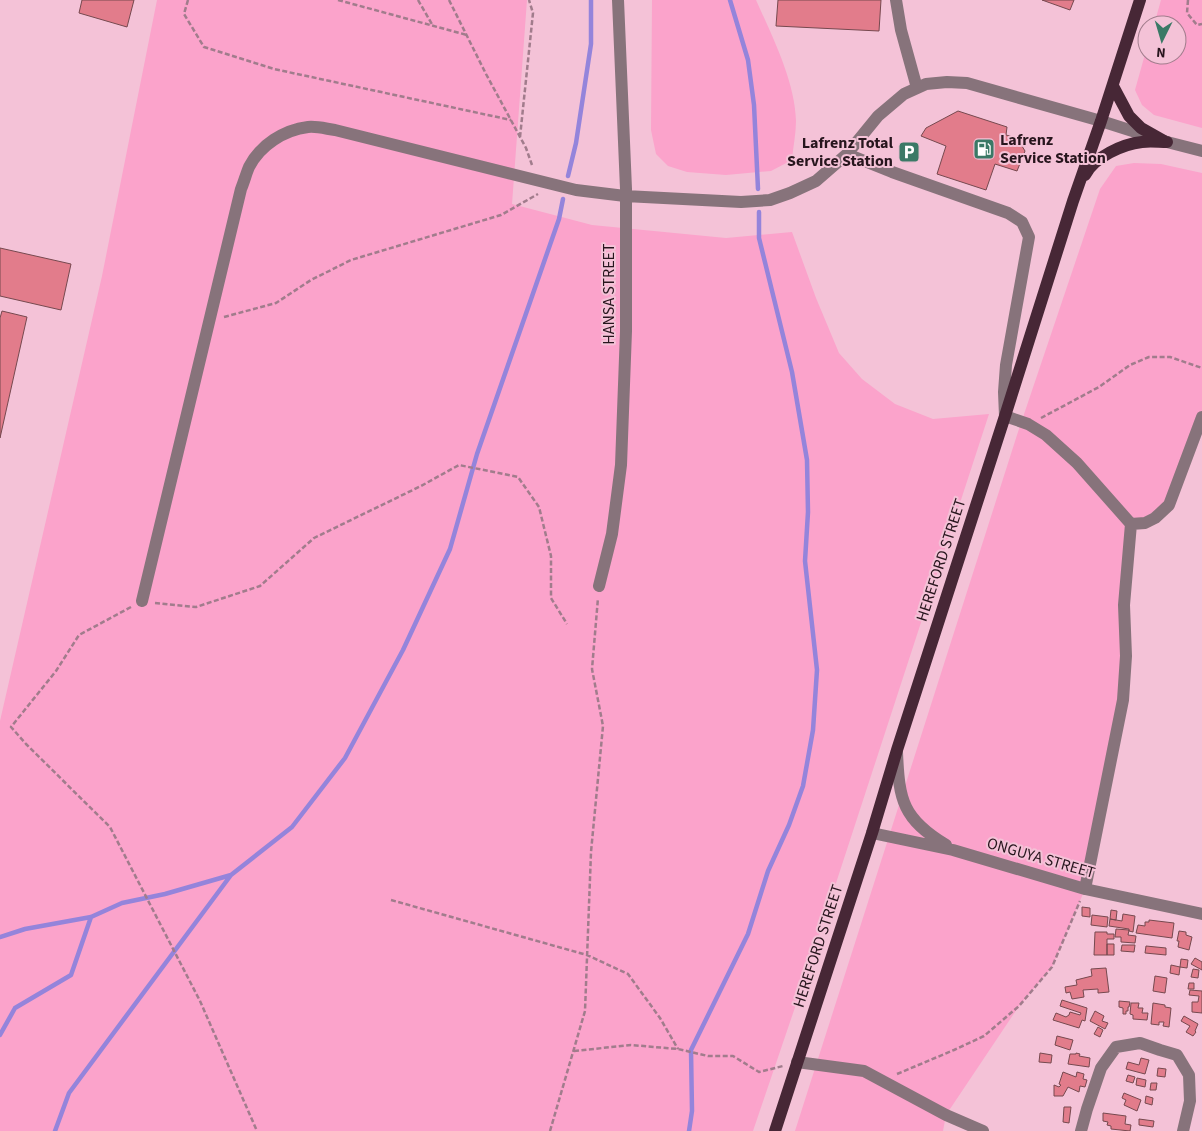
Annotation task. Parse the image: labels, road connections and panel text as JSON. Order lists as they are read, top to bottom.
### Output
{
  "streets": {
    "main road": ["HEREFORD STREET"],
    "street": ["HANSA STREET", "ONGUYA STREET"]
  },
  "crossings": [
    ["HEREFORD STREET", "ONGUYA STREET"]
  ],
  "places": {
    "fuel station": ["Lafrenz Service Station"],
    "parking": ["Lafrenz Total Service Station"]
  },
  "north": "bottom"
}
